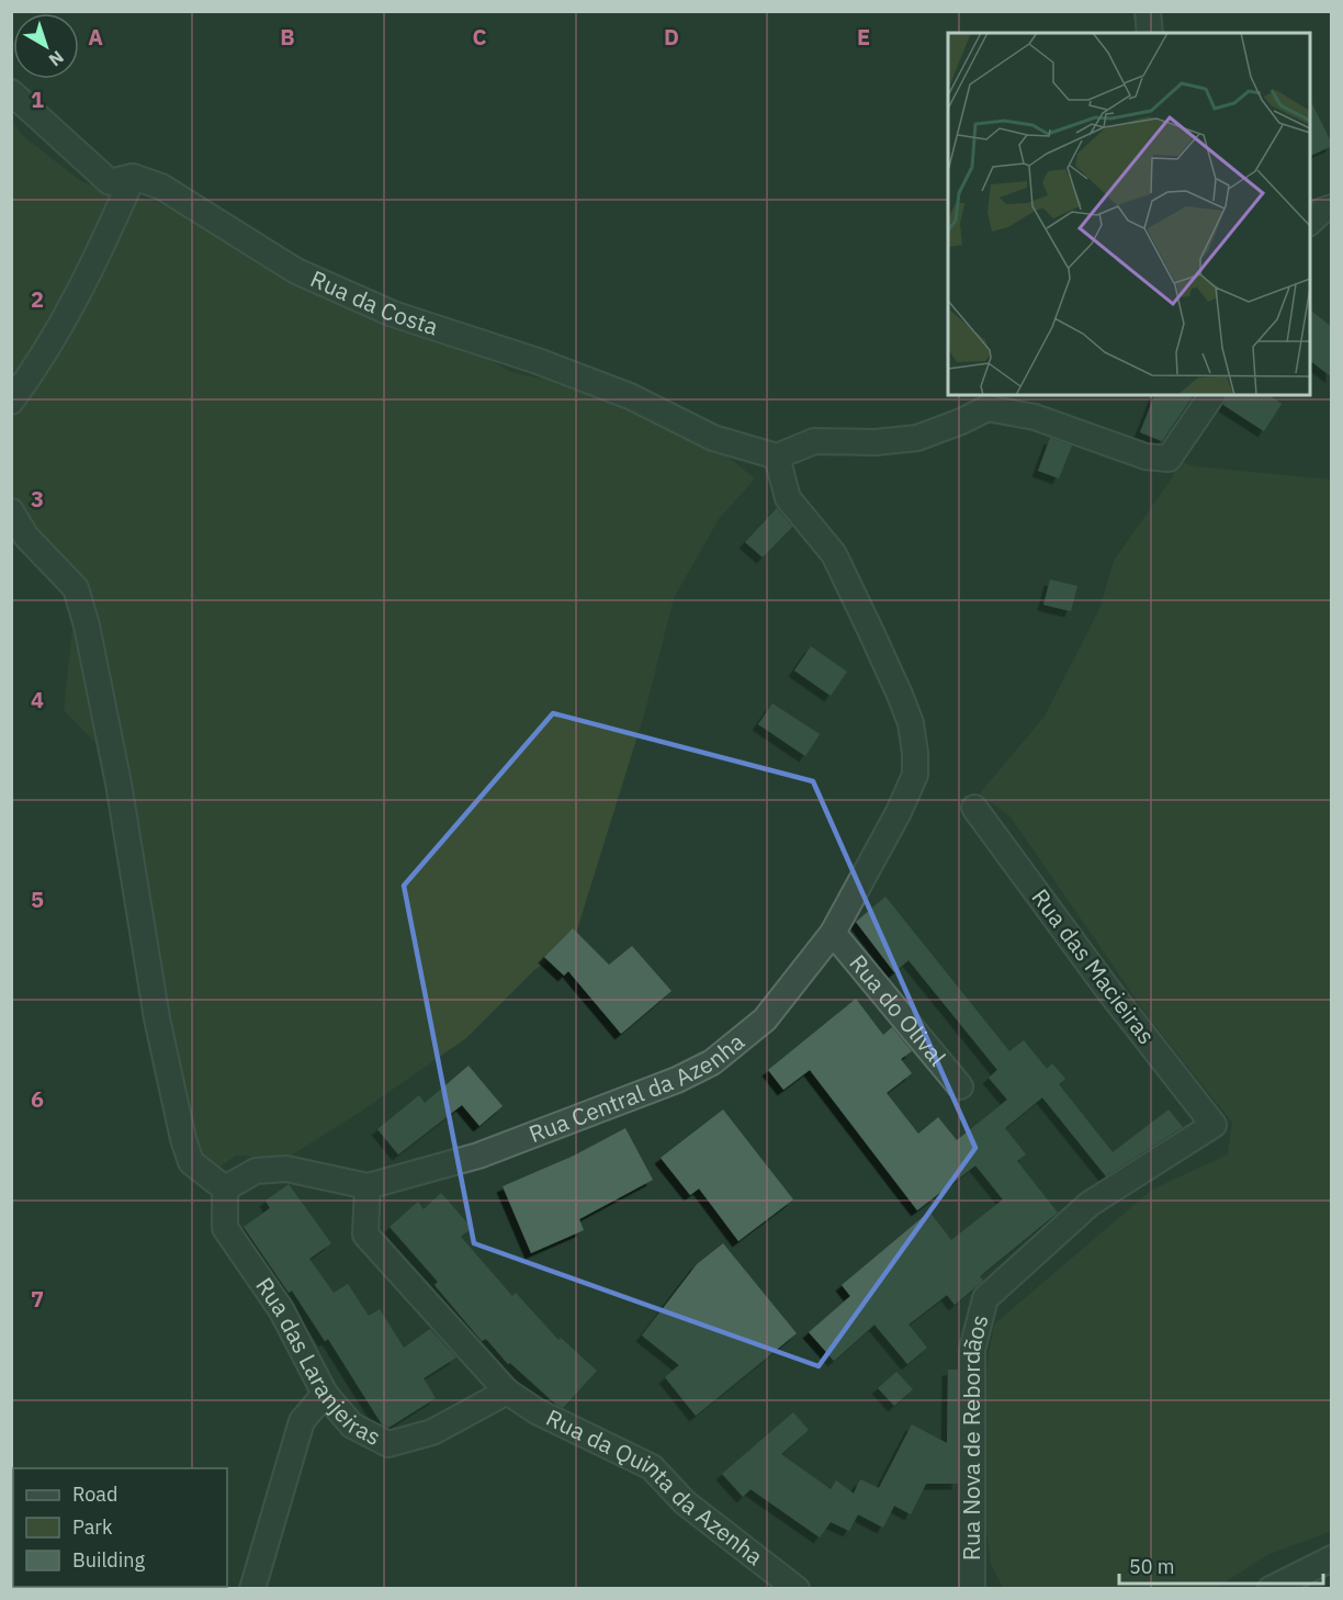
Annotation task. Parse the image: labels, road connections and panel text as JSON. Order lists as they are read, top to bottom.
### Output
{
  "streets": {
    "street": [
      "Rua da Costa",
      "Rua das Macieiras",
      "Rua do Olival",
      "Rua Central da Azenha",
      "Rua das Laranjeiras",
      "Rua Nova de Rebordãos",
      "Rua da Quinta da Azenha"
    ]
  },
  "crossings": [
    ["Rua da Costa", "Rua Central da Azenha"],
    ["Rua das Macieiras", "Rua Nova de Rebordãos"],
    ["Rua do Olival", "Rua Central da Azenha"],
    ["Rua Central da Azenha", "Rua das Laranjeiras"],
    ["Rua Central da Azenha", "Rua da Quinta da Azenha"],
    ["Rua das Laranjeiras", "Rua da Quinta da Azenha"]
  ],
  "legend": ["Road", "Park", "Building"],
  "scale_bar": "50 m",
  "north": "bottom right",
  "grid": {
    "columns": [
      "A",
      "B",
      "C",
      "D",
      "E"
    ],
    "rows": [
      "1",
      "2",
      "3",
      "4",
      "5",
      "6",
      "7"
    ]
  }
}
